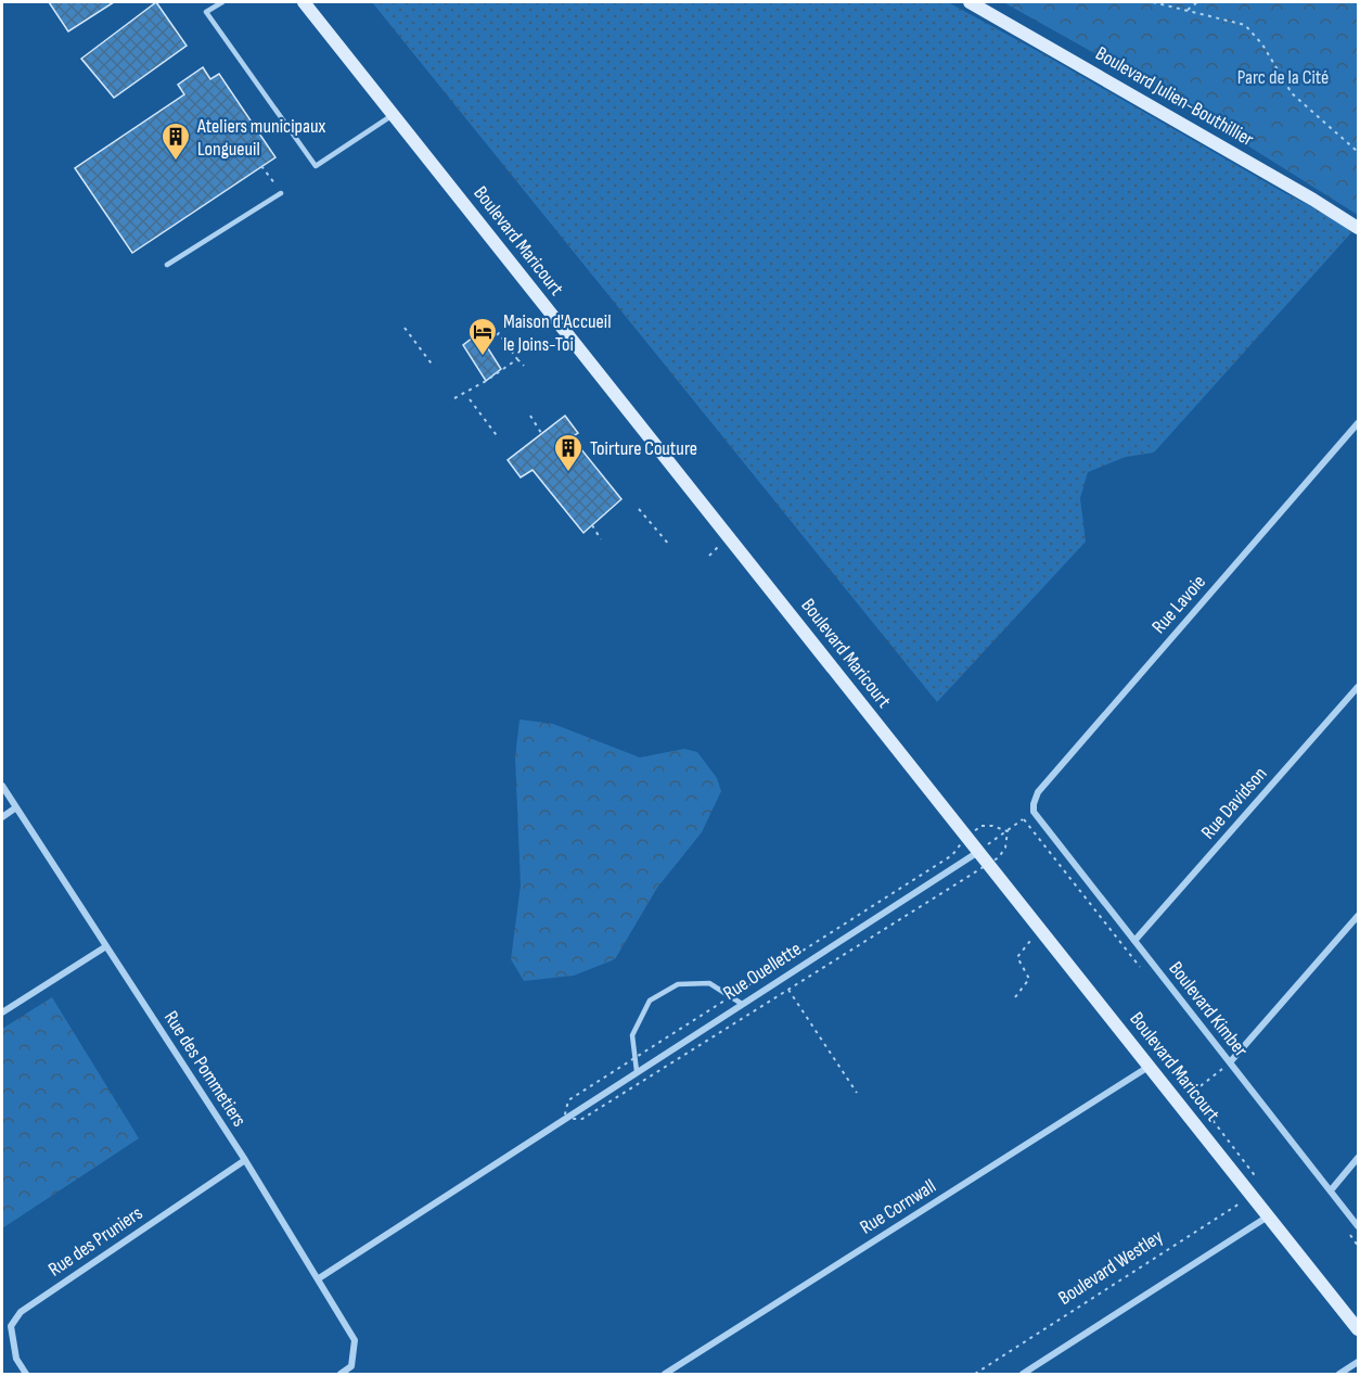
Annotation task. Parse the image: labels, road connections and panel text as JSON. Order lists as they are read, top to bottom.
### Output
{
  "streets": {
    "street": [
      "Boulevard Julien-Bouthillier",
      "Boulevard Maricourt",
      "Rue Lavoie",
      "Rue Davidson",
      "Rue Ouellette",
      "Boulevard Kimber",
      "Rue des Pommetiers",
      "Rue Cornwall",
      "Rue des Pruniers"
    ],
    "path": ["Boulevard Westley"]
  },
  "crossings": [
    ["Boulevard Maricourt", "Rue Ouellette"],
    ["Boulevard Maricourt", "Rue Cornwall"],
    ["Boulevard Maricourt", "Boulevard Westley"],
    ["Rue Lavoie", "Boulevard Kimber"],
    ["Rue Davidson", "Boulevard Kimber"],
    ["Rue Ouellette", "Rue des Pommetiers"],
    ["Rue des Pommetiers", "Rue des Pruniers"]
  ],
  "parks": ["Parc de la Cité"],
  "places": {
    "building": ["Ateliers municipaux Longueuil", "Toirture Couture"],
    "hotel": ["Maison d'Accueil le Joins-Toi"]
  }
}
